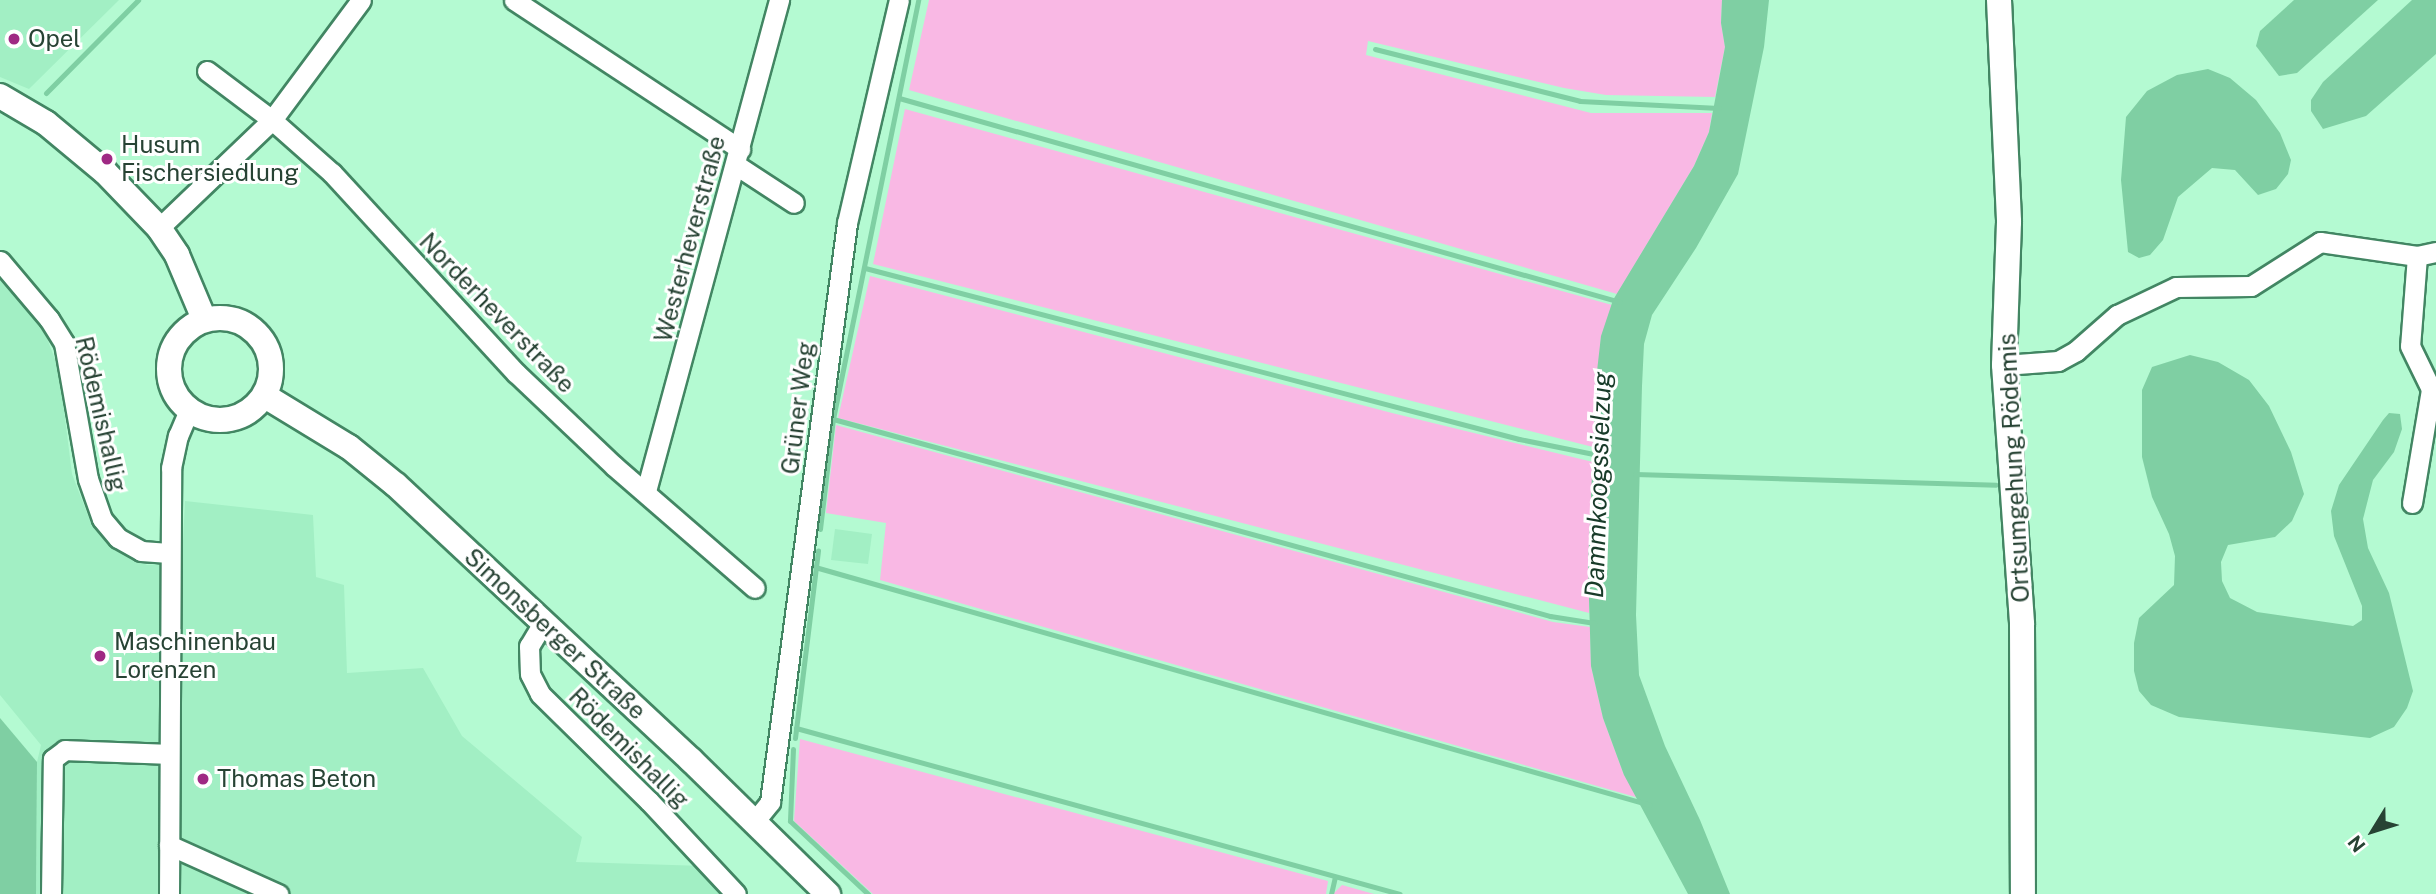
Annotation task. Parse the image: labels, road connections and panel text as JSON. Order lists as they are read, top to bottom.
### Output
{
  "streets": {
    "main road": ["Ortsumgehung Rödemis", "Simonsberger Straße"],
    "street": [
      "Westerheverstraße",
      "Norderheverstraße",
      "Grüner Weg",
      "Rödemishallig"
    ]
  },
  "crossings": [
    ["Westerheverstraße", "Norderheverstraße"],
    ["Grüner Weg", "Simonsberger Straße"],
    ["Rödemishallig", "Simonsberger Straße"]
  ],
  "water": ["Dammkoogssielzug"],
  "places": [
    "Opel",
    "Husum Fischersiedlung",
    "Maschinenbau Lorenzen",
    "Thomas Beton"
  ],
  "north": "bottom left"
}
